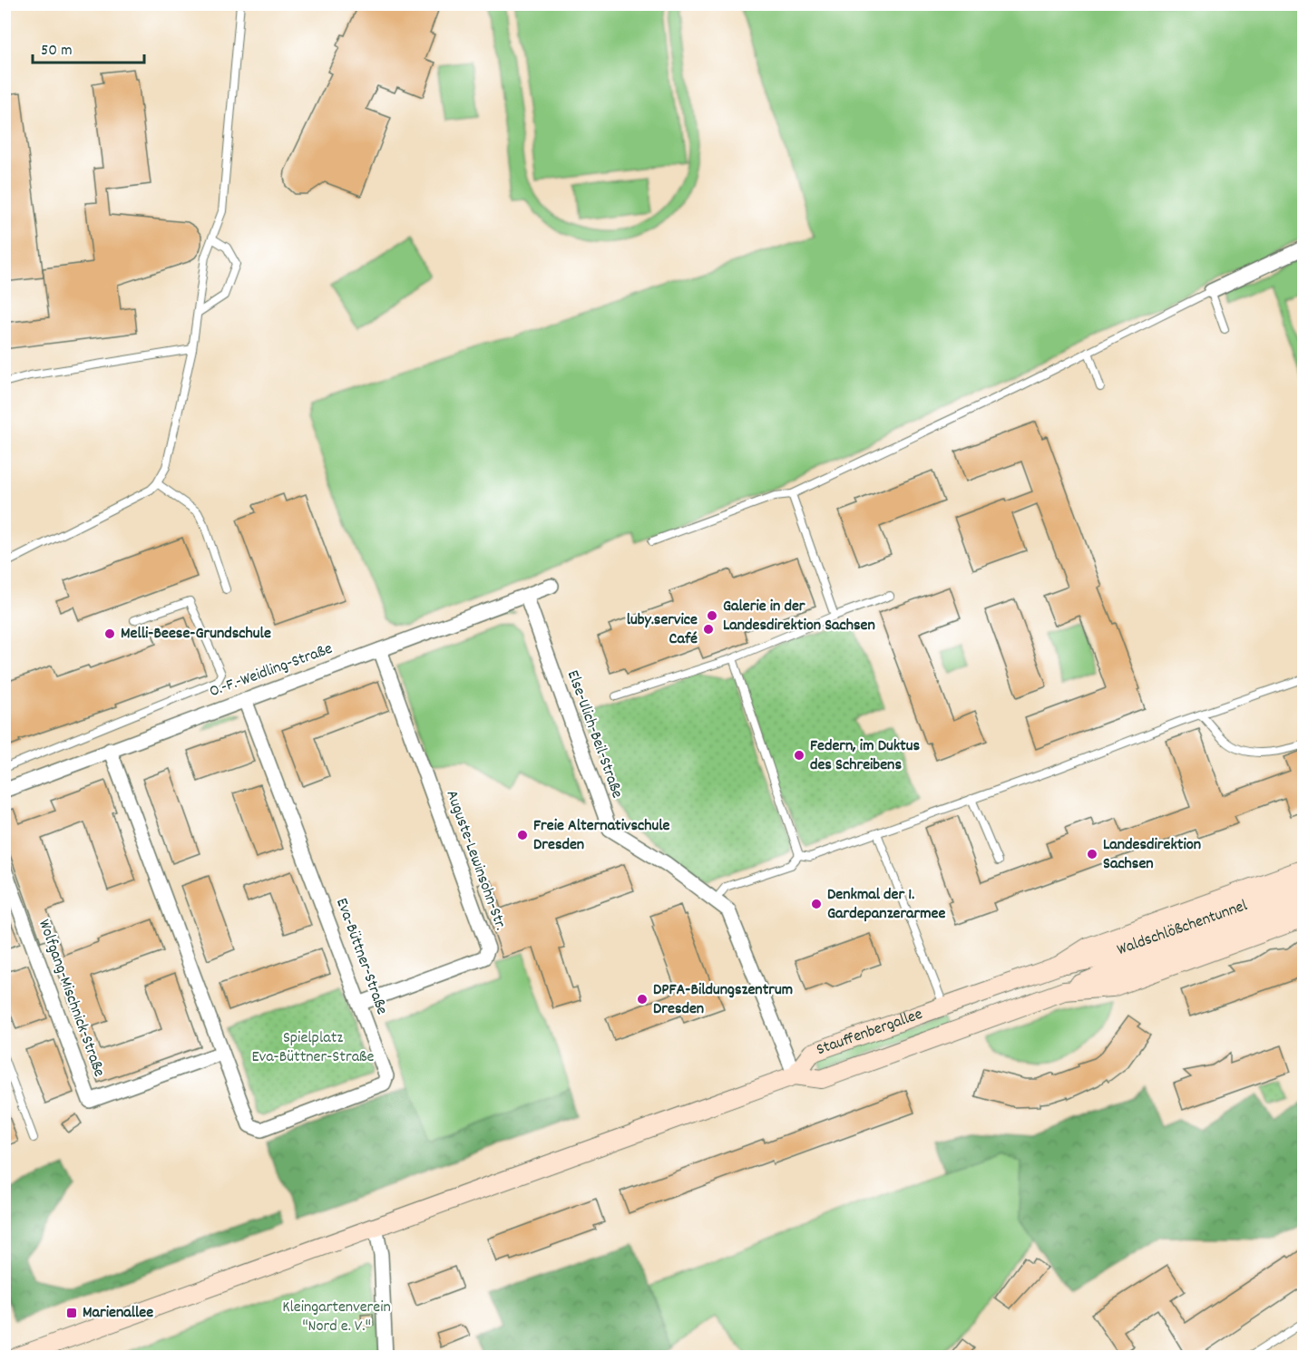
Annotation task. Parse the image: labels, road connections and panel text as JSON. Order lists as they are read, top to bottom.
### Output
{
  "streets": {
    "main road": ["Waldschlößchentunnel", "Stauffenbergallee"],
    "street": [
      "O.-F.-Weidling-Straße",
      "Else-Ulich-Beil-Straße",
      "Auguste-Lewinsohn-Str.",
      "Eva-Büttner-Straße",
      "Wolfgang-Mischnick-Straße"
    ]
  },
  "crossings": [
    ["O.-F.-Weidling-Straße", "Else-Ulich-Beil-Straße"],
    ["O.-F.-Weidling-Straße", "Auguste-Lewinsohn-Str."],
    ["O.-F.-Weidling-Straße", "Eva-Büttner-Straße"],
    ["Else-Ulich-Beil-Straße", "Stauffenbergallee"],
    ["Auguste-Lewinsohn-Str.", "Eva-Büttner-Straße"],
    ["Waldschlößchentunnel", "Stauffenbergallee"],
    ["Eva-Büttner-Straße", "Wolfgang-Mischnick-Straße"]
  ],
  "parks": ["Spielplatz Eva-Büttner-Straße", "Kleingartenverein \"Nord e. V.\""],
  "places": {
    "other": [
      "Galerie in der Landesdirektion Sachsen",
      "luby.service Café",
      "Melli-Beese-Grundschule",
      "Federn, im Duktus des Schreibens",
      "Freie Alternativschule Dresden",
      "Landesdirektion Sachsen",
      "Denkmal der 1. Gardepanzerarmee",
      "DPFA-Bildungszentrum Dresden"
    ],
    "transit": ["Marienallee"]
  },
  "scale_bar": "50 m"
}
